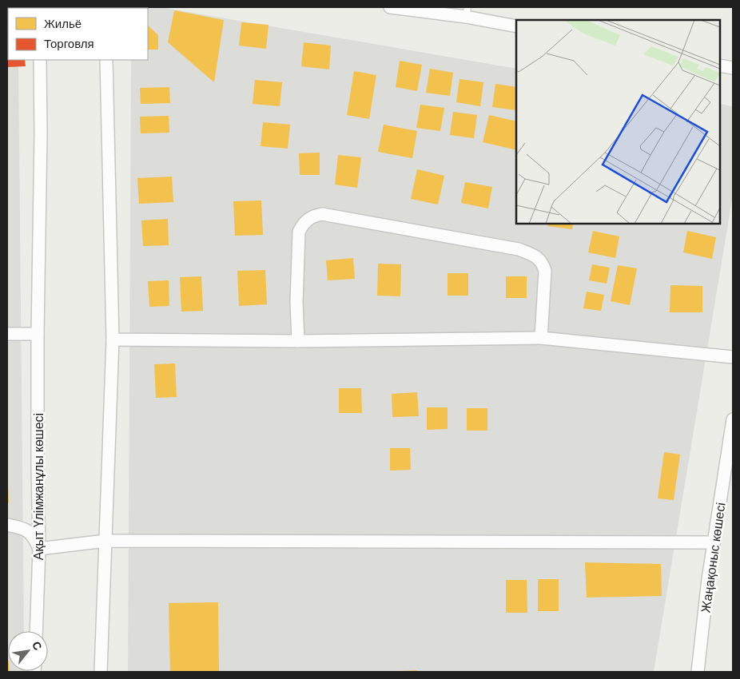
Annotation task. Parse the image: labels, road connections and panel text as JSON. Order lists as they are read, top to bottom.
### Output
{
  "streets": {
    "street": ["Ақыт Үлімжанұлы көшесі", "Жаңақоныс көшесі"]
  },
  "legend": ["Жильё", "Торговля"],
  "north": "top right"
}
